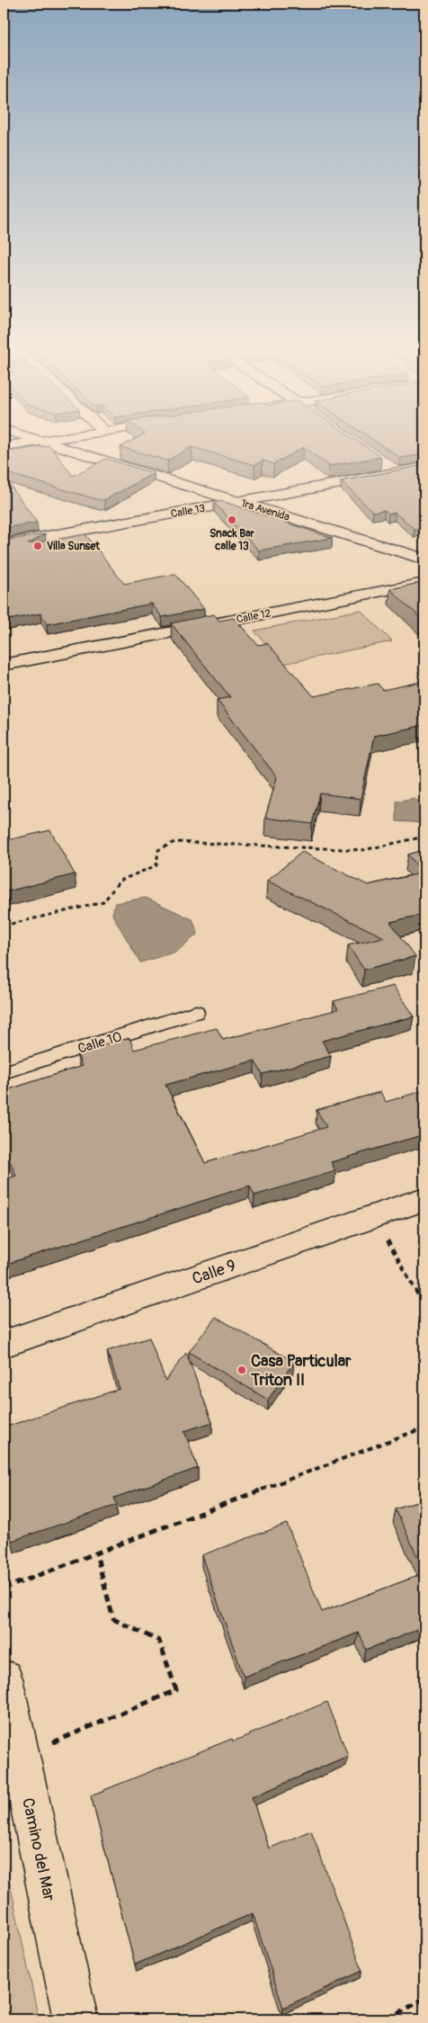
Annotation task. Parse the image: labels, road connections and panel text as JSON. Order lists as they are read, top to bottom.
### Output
{
  "streets": {
    "street": [
      "1ra Avenida",
      "Calle 13",
      "Calle 12",
      "Calle 9",
      "Camino del Mar"
    ],
    "lane": ["Calle 10"]
  },
  "crossings": [
    ["1ra Avenida", "Calle 13"]
  ],
  "places": ["Snack Bar calle 13", "Villa Sunset", "Casa Particular Triton II"]
}
